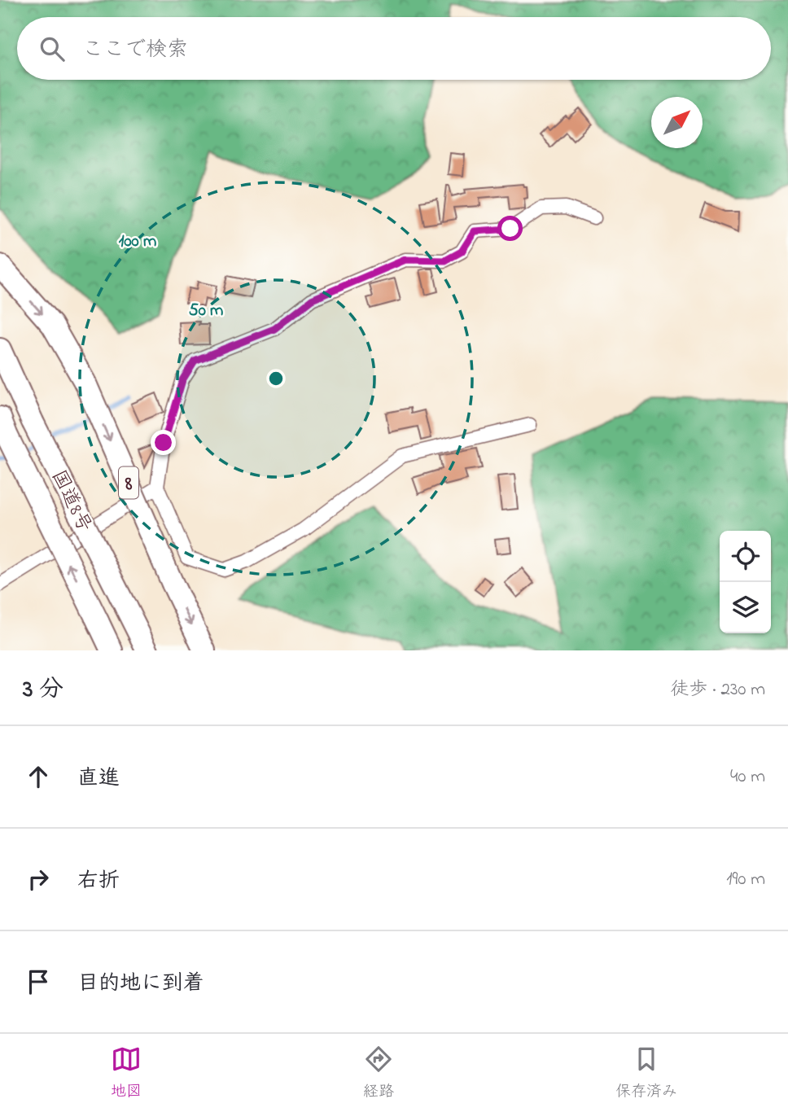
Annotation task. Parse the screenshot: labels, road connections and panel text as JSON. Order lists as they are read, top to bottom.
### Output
{
  "streets": {
    "highway": ["8", "国道8号"]
  },
  "north": "top right",
  "page": {
    "search": "ここで検索",
    "heading": ["3 分", "徒歩 · 230 m"],
    "list": [
      ["直進", "40 m"],
      ["右折", "190 m"],
      "目的地に到着"
    ],
    "nav": ["地図", "経路", "保存済み"]
  },
  "rings": ["100 m", "50 m"]
}
